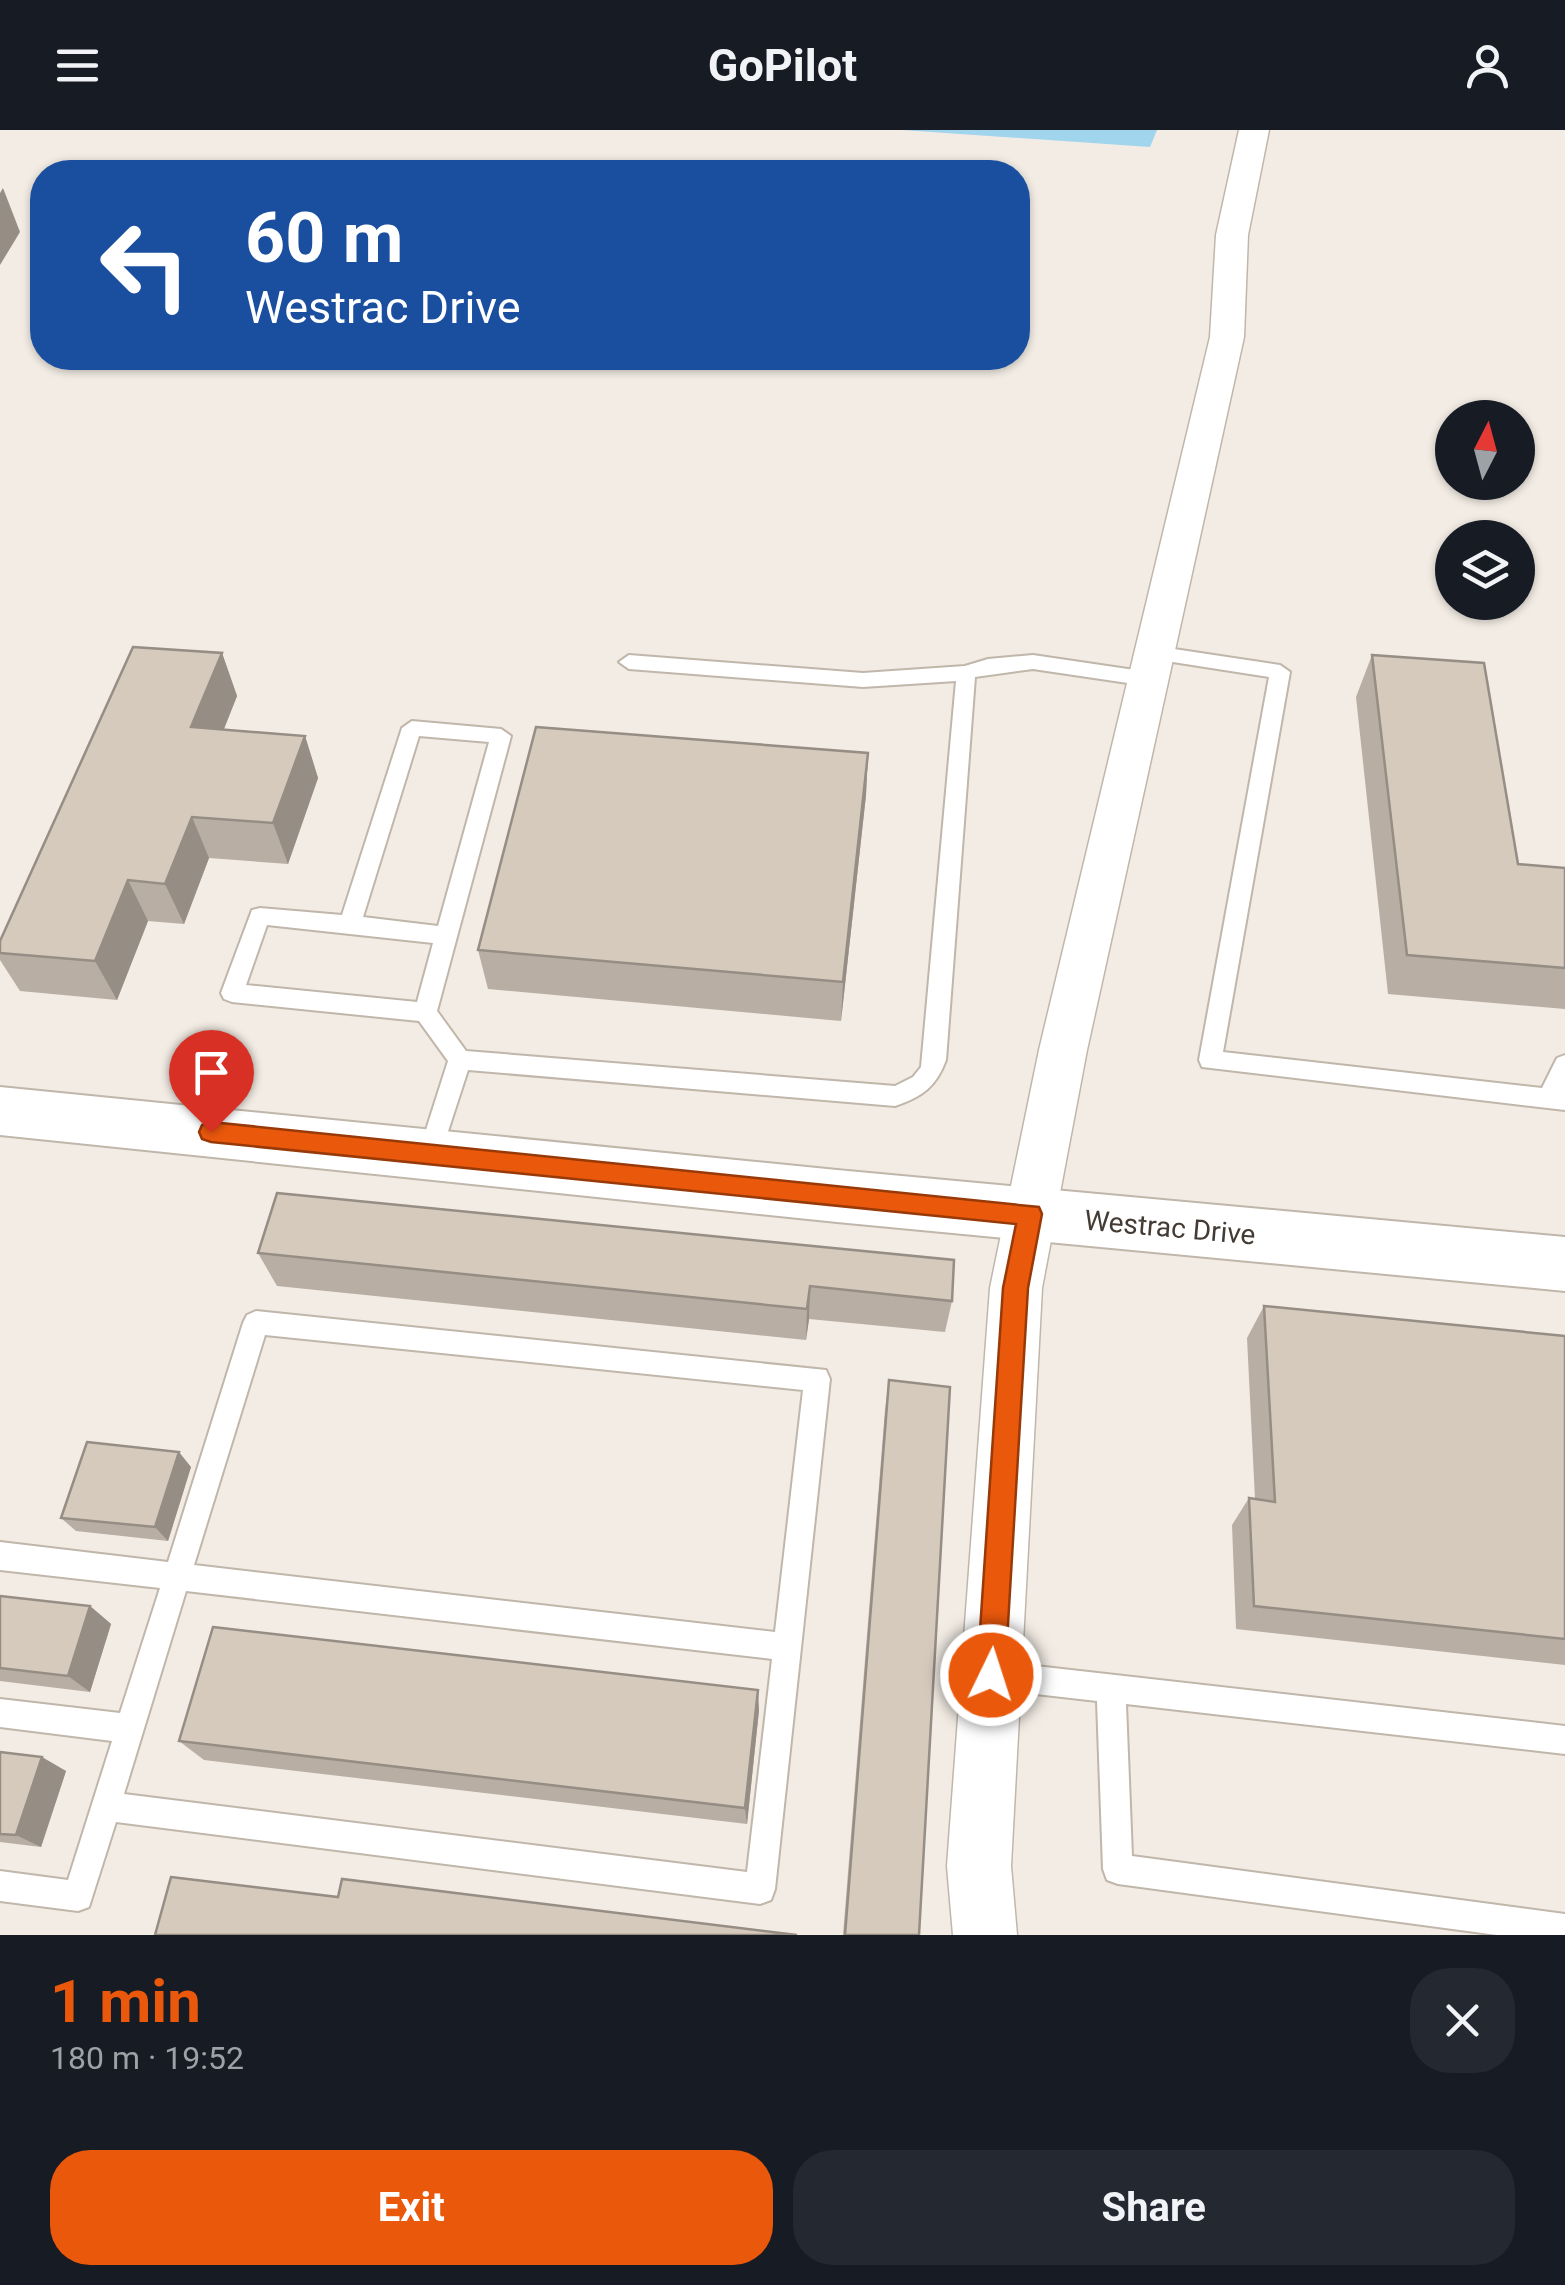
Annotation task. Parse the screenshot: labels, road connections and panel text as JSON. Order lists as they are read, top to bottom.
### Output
{
  "streets": {
    "street": ["Westrac Drive"]
  },
  "north": "top",
  "page": {
    "header": "GoPilot",
    "turn": ["60 m", "Westrac Drive"],
    "heading": ["1 min", "180 m · 19:52"],
    "buttons": ["Exit", "Share"]
  }
}
